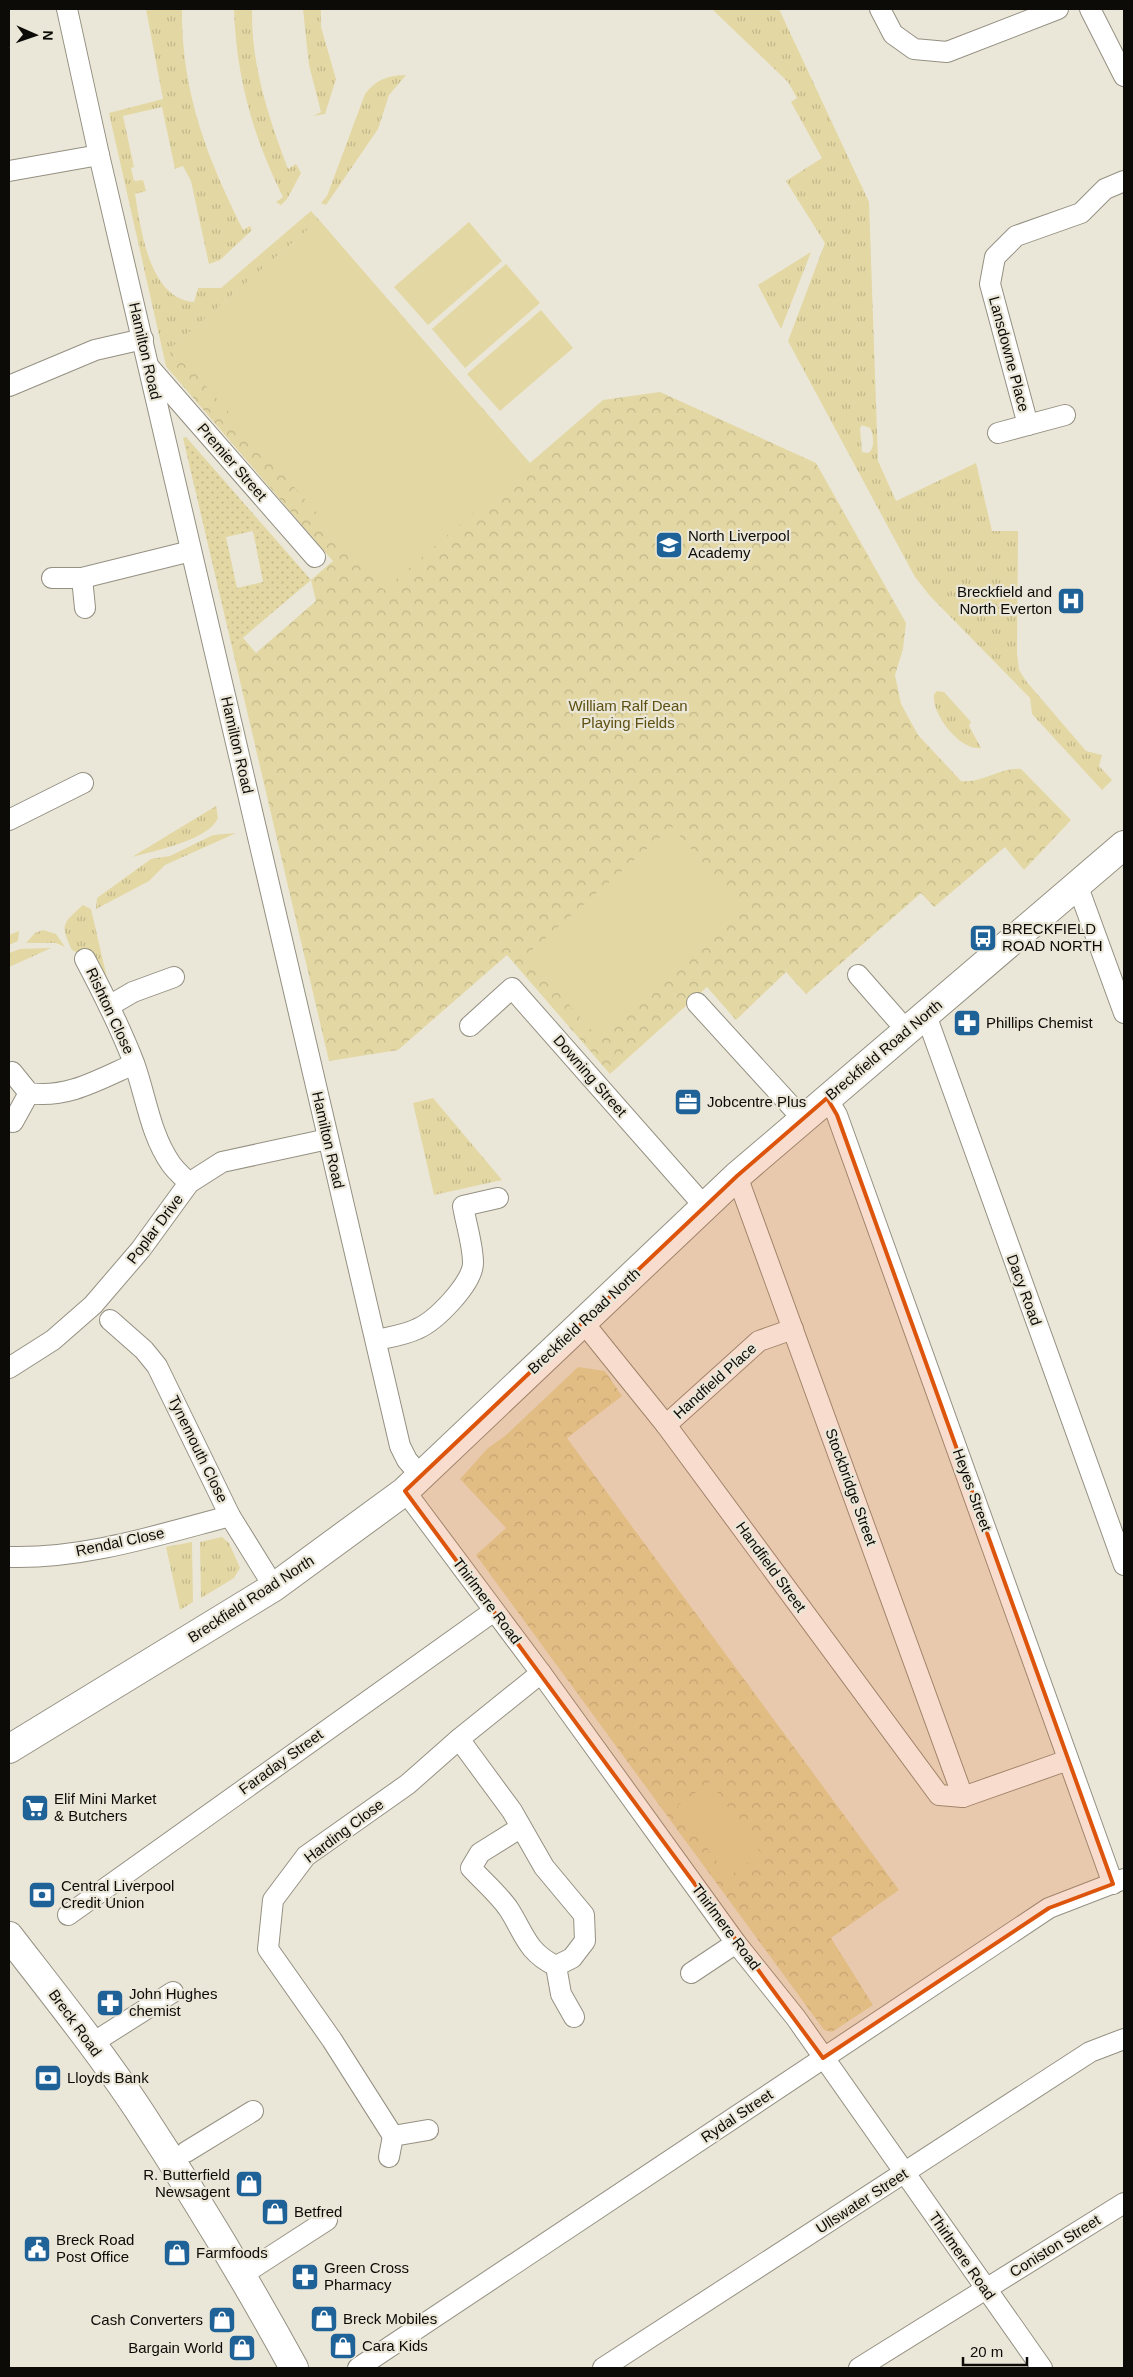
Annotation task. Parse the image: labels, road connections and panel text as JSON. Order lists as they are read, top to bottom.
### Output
{
  "streets": {
    "street": [
      "Hamilton Road",
      "Lansdowne Place",
      "Premier Street",
      "Rishton Close",
      "Breckfield Road North",
      "Downing Street",
      "Poplar Drive",
      "Dacy Road",
      "Handfield Place",
      "Tynemouth Close",
      "Stockbridge Street",
      "Heyes Street",
      "Rendal Close",
      "Handfield Street",
      "Thirlmere Road",
      "Faraday Street",
      "Harding Close",
      "Breck Road",
      "Rydal Street",
      "Ullswater Street",
      "Coniston Street"
    ]
  },
  "crossings": [
    ["Hamilton Road", "Premier Street"],
    ["Hamilton Road", "Breckfield Road North"],
    ["Hamilton Road", "Poplar Drive"],
    ["Hamilton Road", "Thirlmere Road"],
    ["Rishton Close", "Poplar Drive"],
    ["Breckfield Road North", "Downing Street"],
    ["Breckfield Road North", "Dacy Road"],
    ["Breckfield Road North", "Tynemouth Close"],
    ["Breckfield Road North", "Stockbridge Street"],
    ["Breckfield Road North", "Heyes Street"],
    ["Breckfield Road North", "Handfield Street"],
    ["Breckfield Road North", "Thirlmere Road"],
    ["Handfield Place", "Stockbridge Street"],
    ["Handfield Place", "Handfield Street"],
    ["Tynemouth Close", "Rendal Close"],
    ["Stockbridge Street", "Handfield Street"],
    ["Heyes Street", "Rydal Street"],
    ["Thirlmere Road", "Faraday Street"],
    ["Thirlmere Road", "Harding Close"],
    ["Thirlmere Road", "Rydal Street"],
    ["Thirlmere Road", "Ullswater Street"],
    ["Thirlmere Road", "Coniston Street"]
  ],
  "parks": ["William Ralf Dean Playing Fields"],
  "places": {
    "school or university": ["North Liverpool Academy"],
    "hospital": ["Breckfield and North Everton"],
    "bus stop": ["BRECKFIELD ROAD NORTH"],
    "pharmacy": ["Phillips Chemist", "John Hughes chemist", "Green Cross Pharmacy"],
    "office": ["Jobcentre Plus"],
    "supermarket": ["Elif Mini Market & Butchers"],
    "bank": ["Central Liverpool Credit Union", "Lloyds Bank"],
    "shop": [
      "R. Butterfield Newsagent",
      "Betfred",
      "Farmfoods",
      "Breck Mobiles",
      "Cash Converters",
      "Cara Kids",
      "Bargain World"
    ],
    "public building": ["Breck Road Post Office"]
  },
  "scale_bar": "20 m",
  "north": "right"
}
